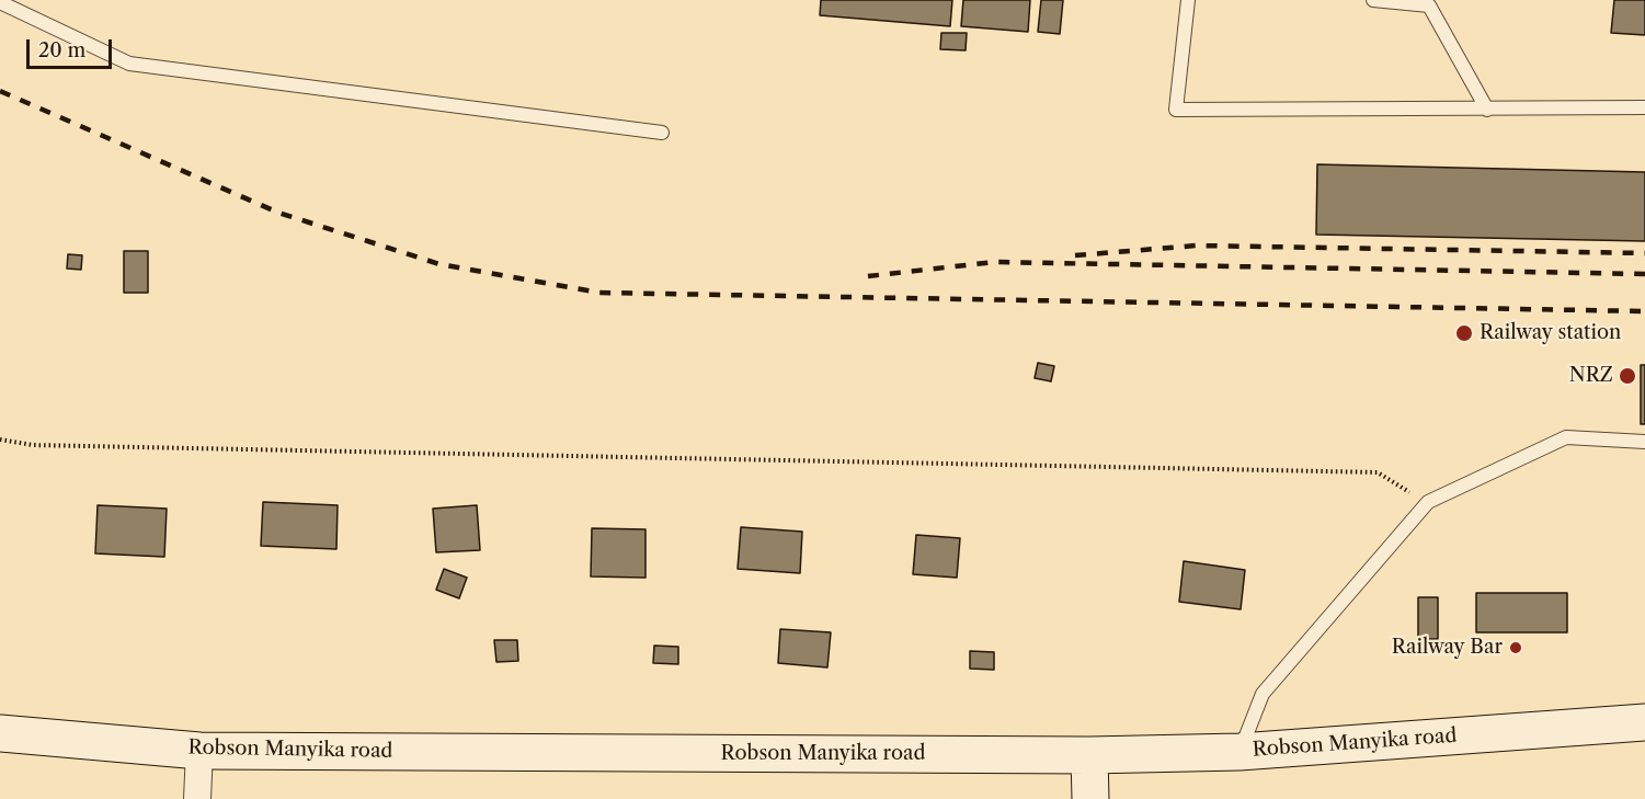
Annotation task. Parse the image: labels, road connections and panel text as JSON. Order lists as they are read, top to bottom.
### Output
{
  "streets": {
    "street": ["Robson Manyika road"]
  },
  "places": ["Railway station", "NRZ", "Railway Bar"],
  "scale_bar": "20 m"
}
